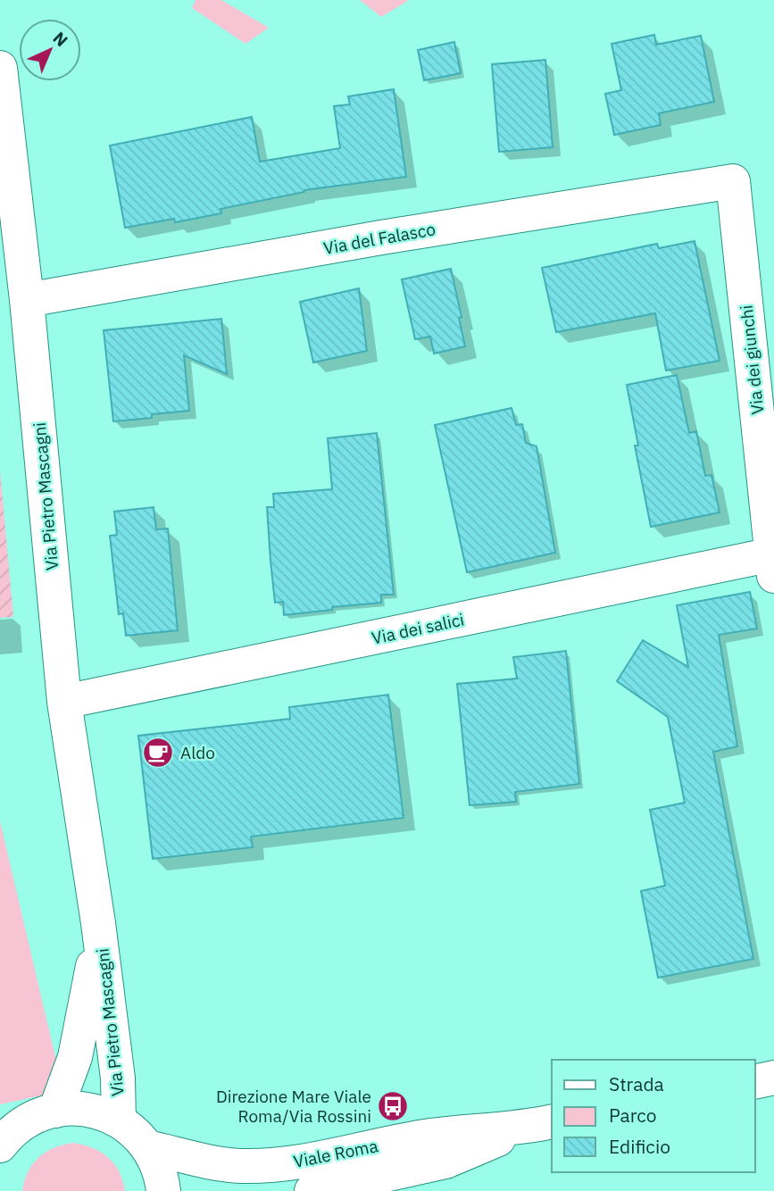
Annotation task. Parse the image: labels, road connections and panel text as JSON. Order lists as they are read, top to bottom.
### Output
{
  "streets": {
    "street": [
      "Via del Falasco",
      "Via dei giunchi",
      "Via Pietro Mascagni",
      "Via dei salici",
      "Viale Roma"
    ]
  },
  "crossings": [
    ["Via del Falasco", "Via dei giunchi"],
    ["Via del Falasco", "Via Pietro Mascagni"],
    ["Via dei giunchi", "Via dei salici"],
    ["Via Pietro Mascagni", "Via dei salici"]
  ],
  "places": {
    "cafe": ["Aldo"],
    "bus stop": ["Direzione Mare Viale Roma/Via Rossini"]
  },
  "legend": ["Strada", "Parco", "Edificio"],
  "north": "top right"
}
